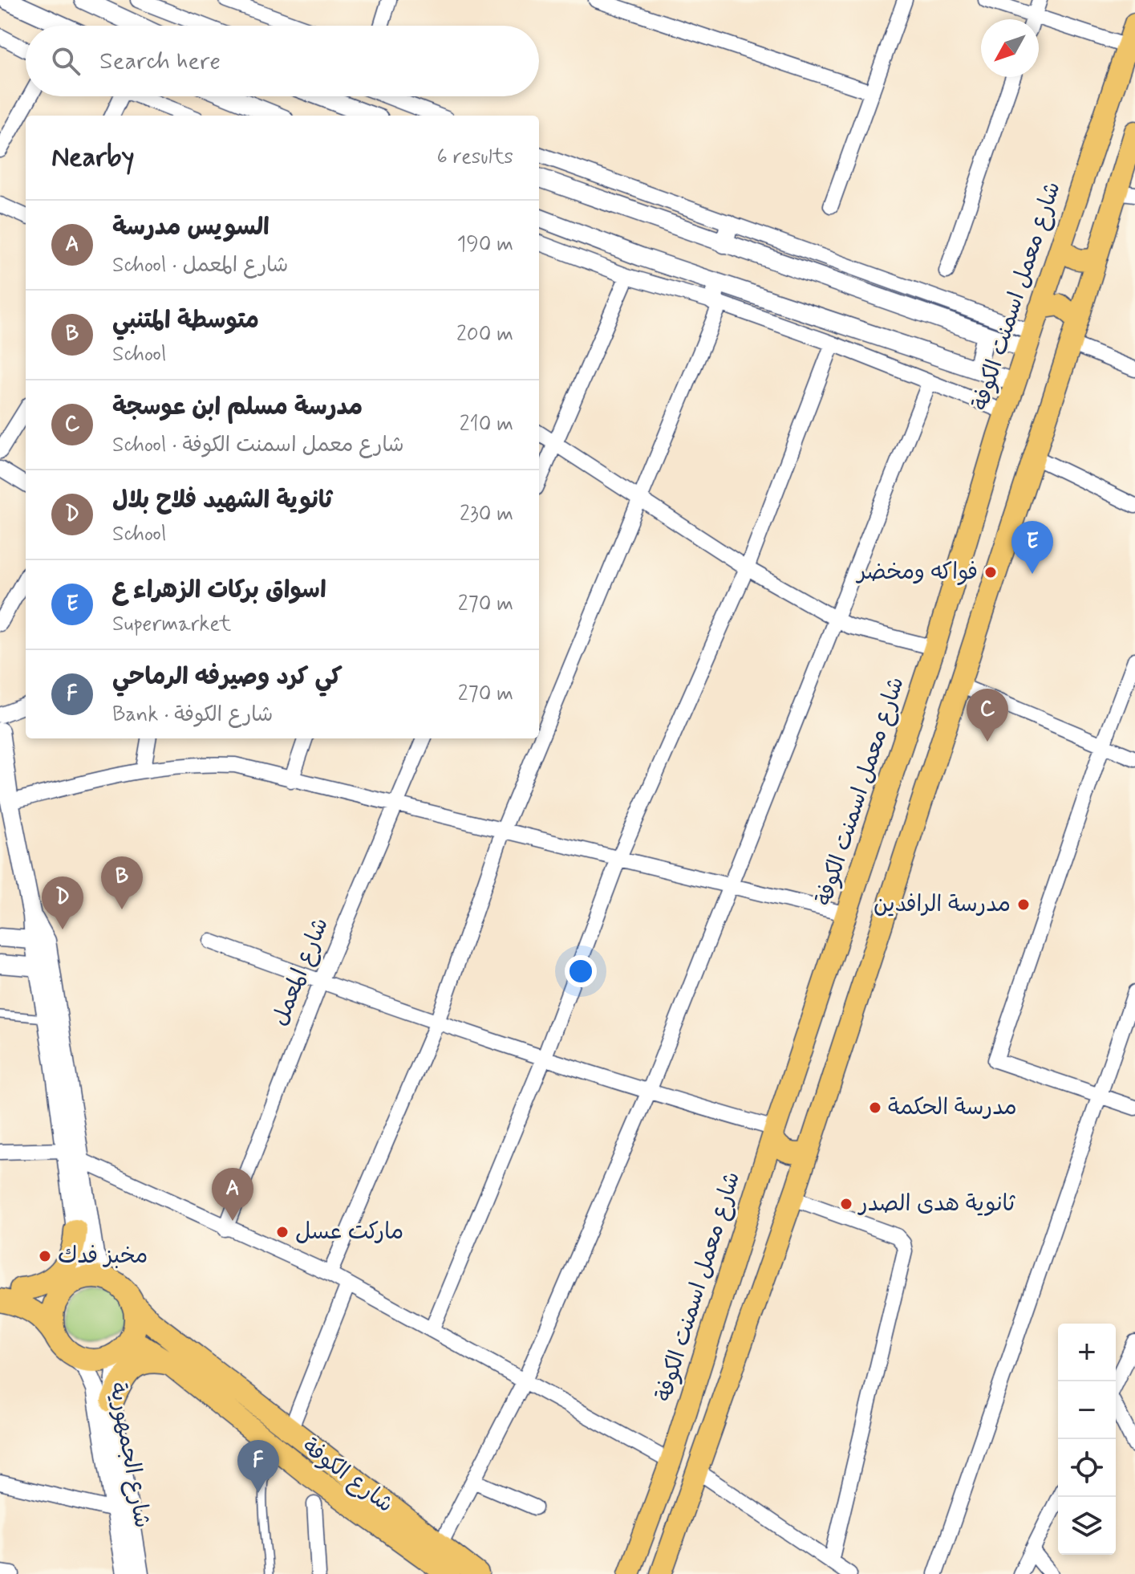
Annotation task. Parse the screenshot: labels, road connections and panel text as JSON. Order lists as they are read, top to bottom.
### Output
{
  "streets": {
    "highway": ["شارع الكوفة"],
    "main road": ["شارع معمل اسمنت الكوفة"],
    "street": ["شارع المعمل", "شارع الجمهورية"]
  },
  "crossings": [
    ["شارع الجمهورية", "شارع الكوفة"]
  ],
  "places": [
    "فواكه ومخضر",
    "مدرسة الرافدين",
    "مدرسة الحكمة",
    "ثانوية هدى الصدر",
    "ماركت عسل",
    "مخبز فدك"
  ],
  "north": "bottom left",
  "page": {
    "search": "Search here",
    "heading": ["Nearby", "6 results"],
    "list": [
      {
        "mark": "A",
        "name": "السويس مدرسة",
        "note": "School · شارع المعمل",
        "value": "190 m"
      },
      {
        "mark": "B",
        "name": "متوسطة المتنبي",
        "note": "School",
        "value": "200 m"
      },
      {
        "mark": "C",
        "name": "مدرسة مسلم ابن عوسجة",
        "note": "School · شارع معمل اسمنت الكوفة",
        "value": "210 m"
      },
      {
        "mark": "D",
        "name": "ثانوية الشهيد فلاح بلال",
        "note": "School",
        "value": "230 m"
      },
      {
        "mark": "E",
        "name": "اسواق بركات الزهراء ع",
        "note": "Supermarket",
        "value": "270 m"
      },
      {
        "mark": "F",
        "name": "كي كرد وصيرفه الرماحي",
        "note": "Bank · شارع الكوفة",
        "value": "270 m"
      }
    ],
    "pins": [
      "E",
      "C",
      "B",
      "D",
      "A",
      "F"
    ],
    "map_buttons": ["+", "−"]
  }
}
